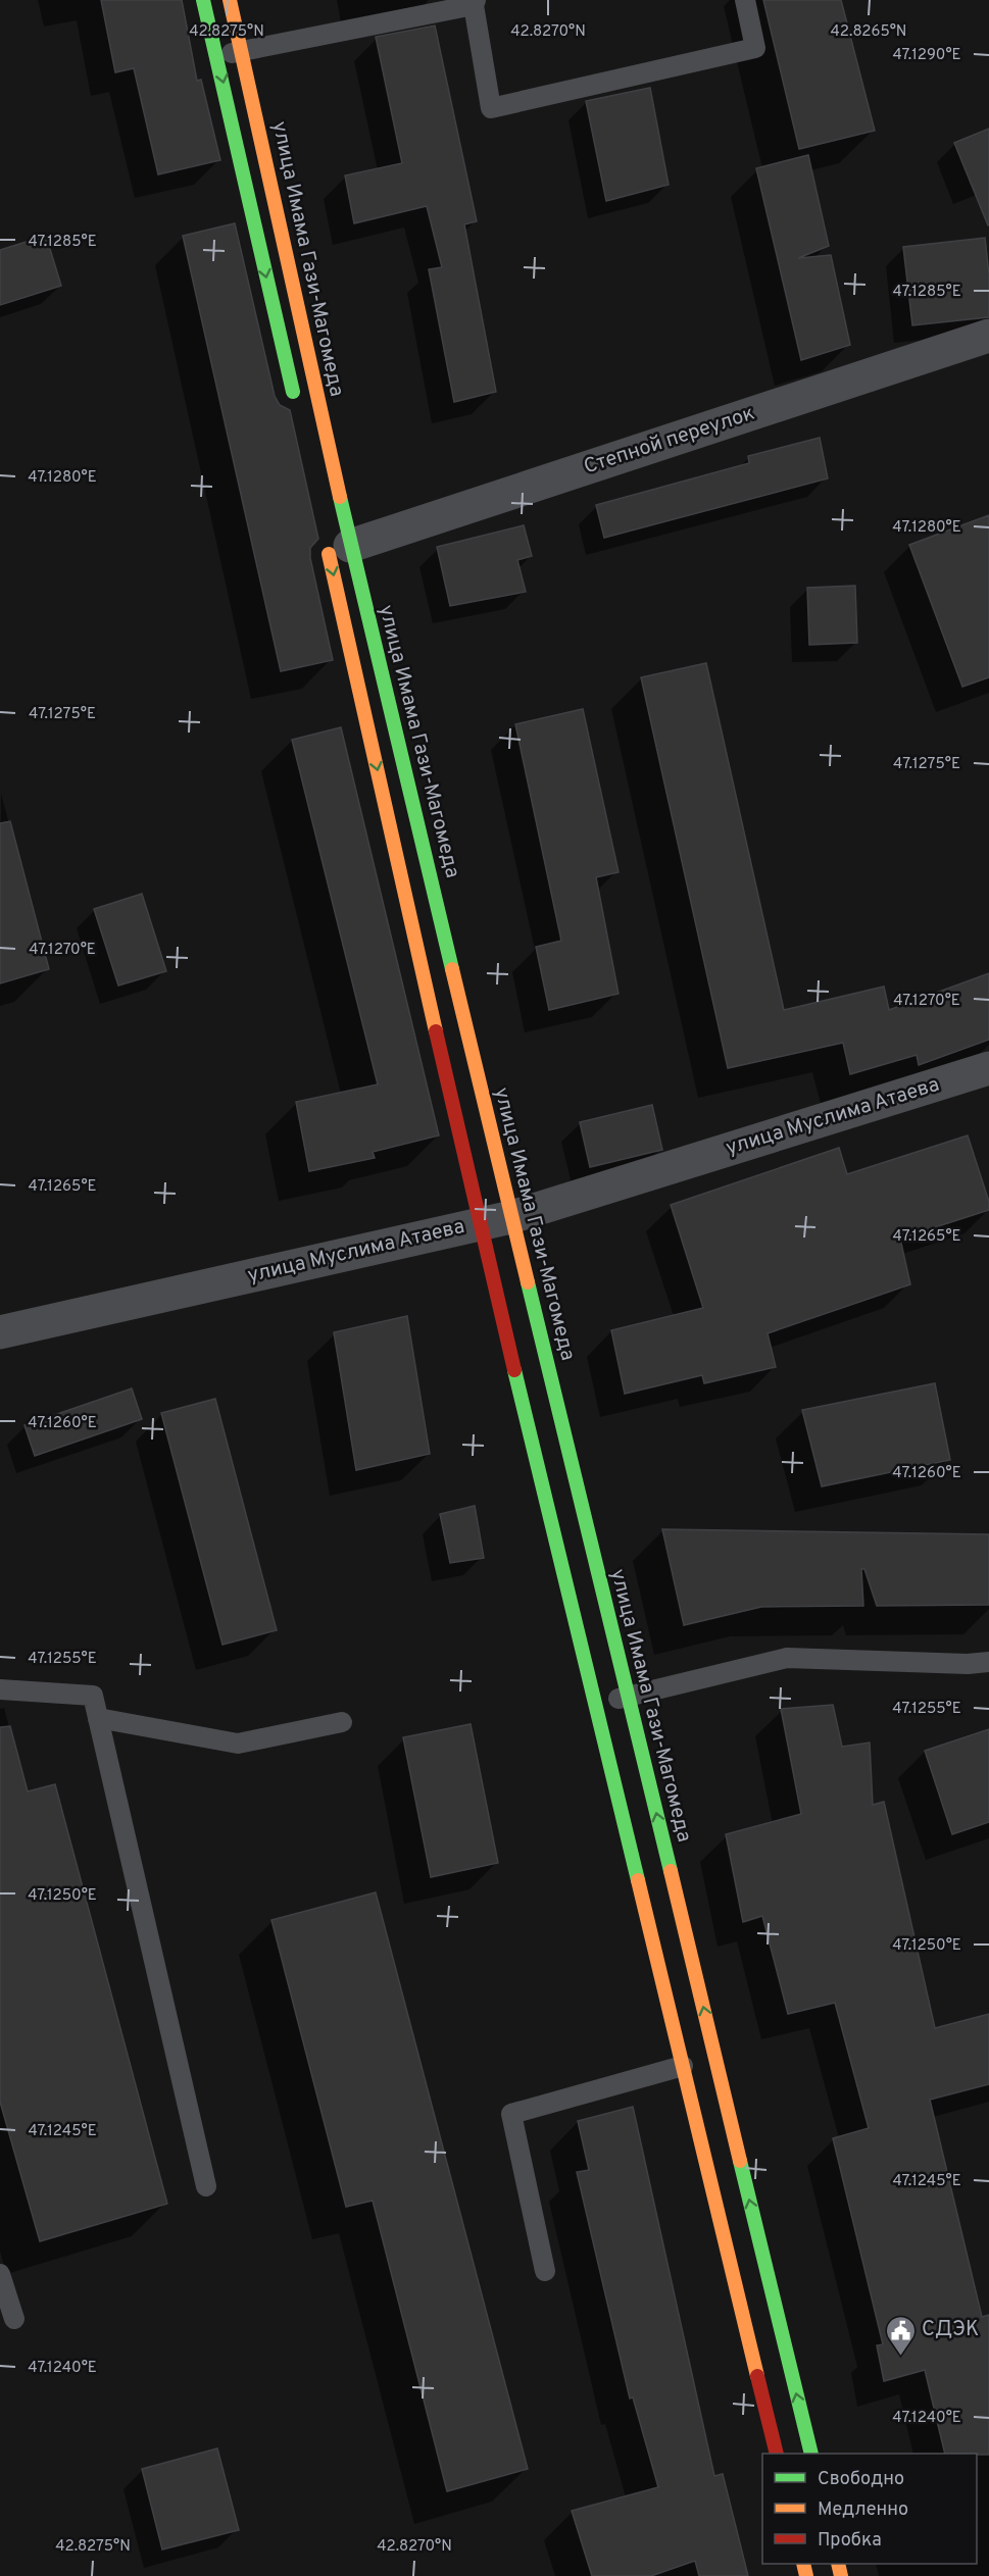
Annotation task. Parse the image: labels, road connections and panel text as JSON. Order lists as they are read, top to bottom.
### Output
{
  "streets": {
    "main road": ["улица Имама Гази-Магомеда"],
    "street": ["Степной переулок", "улица Муслима Атаева"]
  },
  "crossings": [
    ["улица Имама Гази-Магомеда", "Степной переулок"],
    ["улица Имама Гази-Магомеда", "улица Муслима Атаева"]
  ],
  "places": {
    "public building": ["СДЭК"]
  },
  "legend": ["Свободно", "Медленно", "Пробка"],
  "coordinates": [
    "42.8275°N",
    "42.8270°N",
    "42.8265°N",
    "47.1290°E",
    "47.1285°E",
    "47.1280°E",
    "47.1275°E",
    "47.1270°E",
    "47.1265°E",
    "47.1260°E",
    "47.1255°E",
    "47.1250°E",
    "47.1245°E",
    "47.1240°E"
  ]
}
